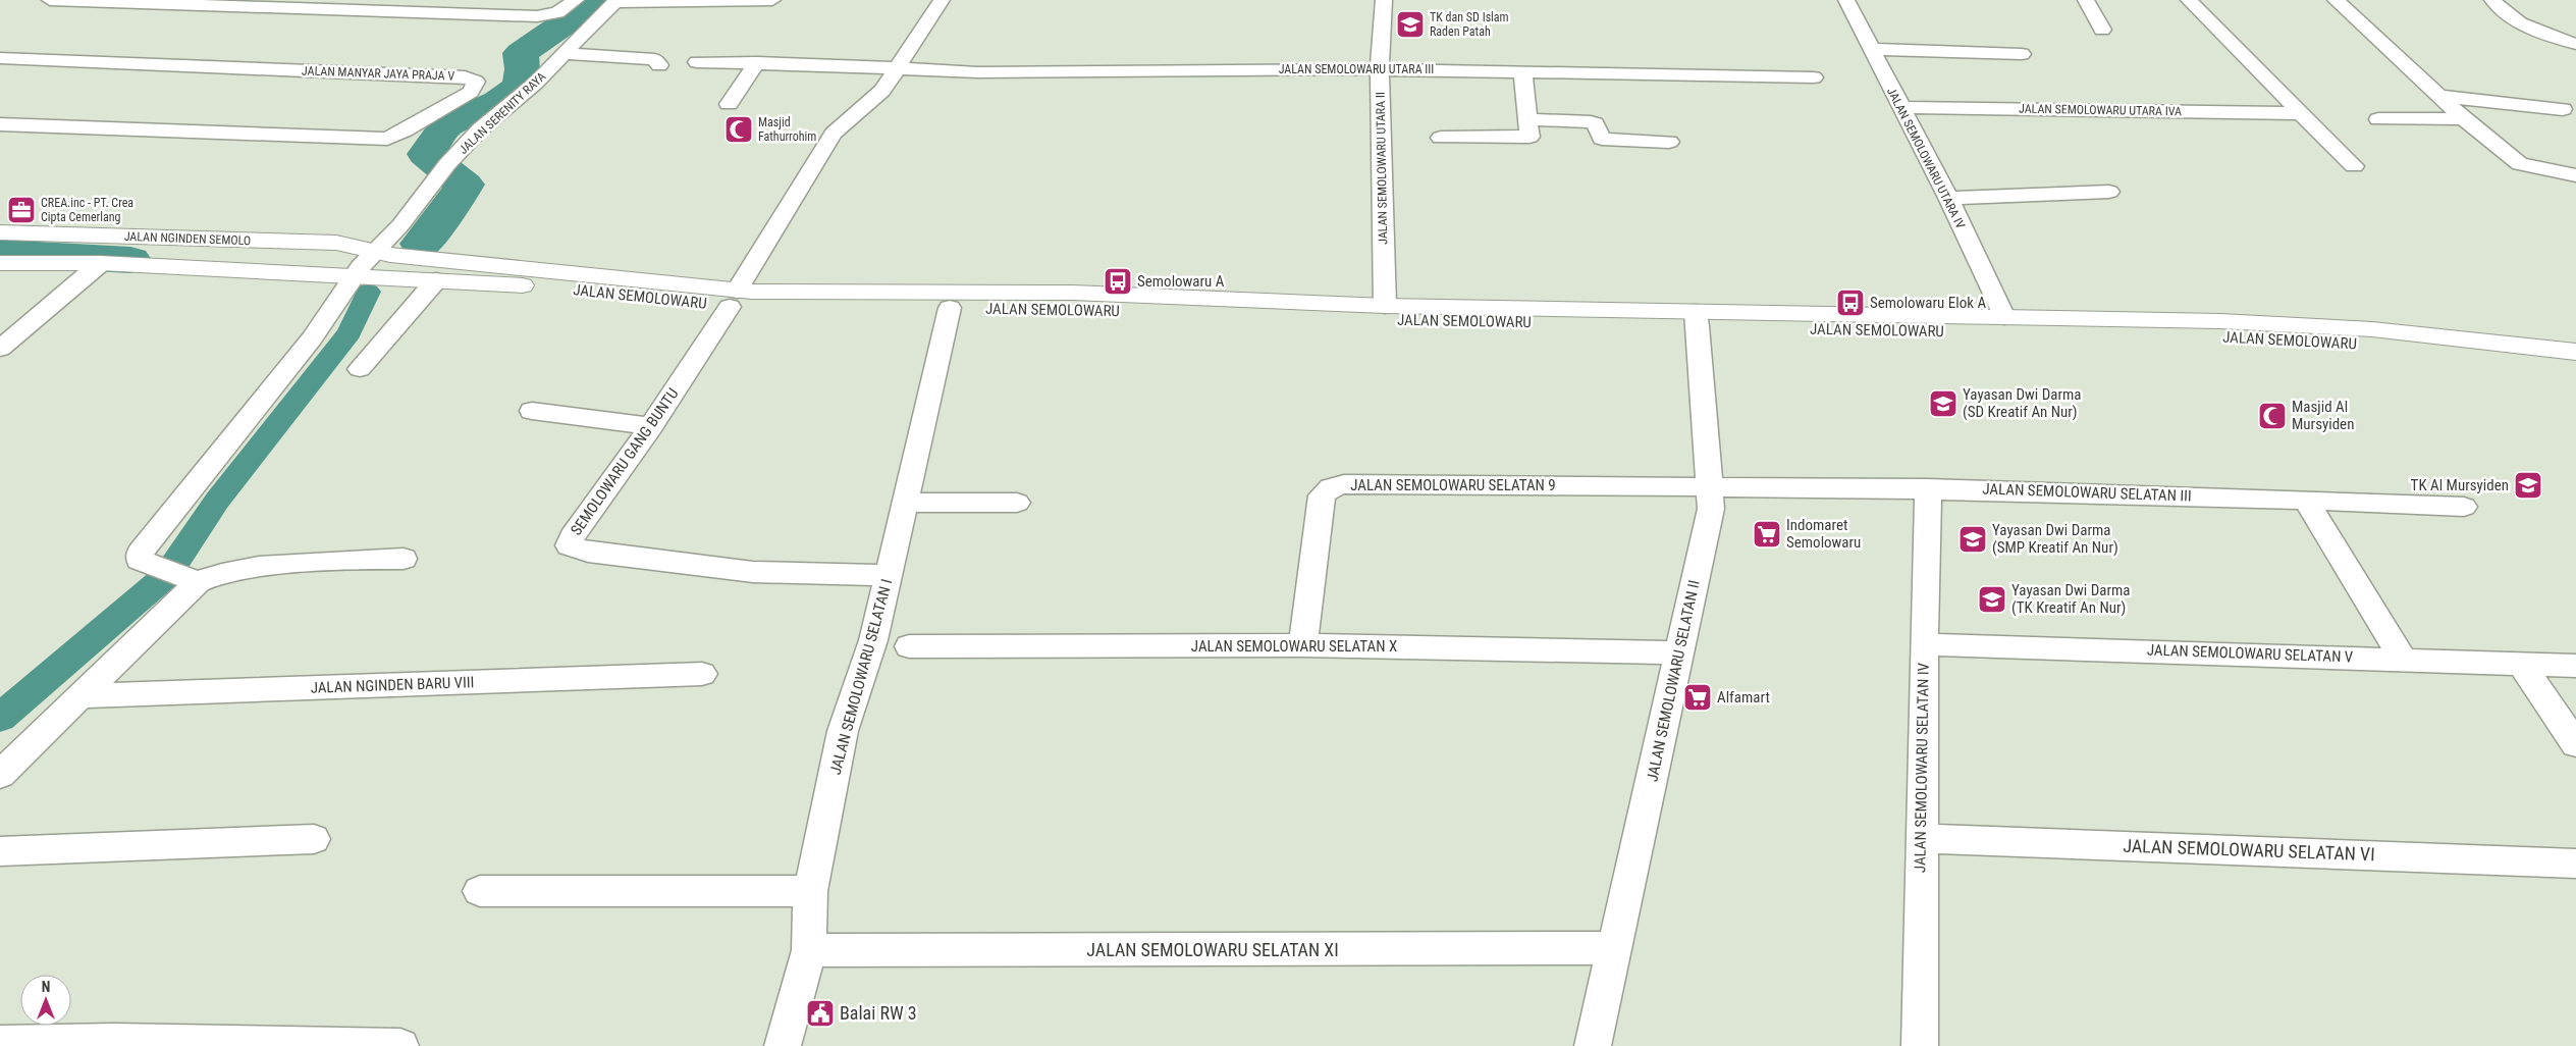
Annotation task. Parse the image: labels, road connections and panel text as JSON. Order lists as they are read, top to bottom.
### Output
{
  "streets": {
    "main road": ["JALAN NGINDEN SEMOLO", "JALAN SEMOLOWARU"],
    "street": [
      "JALAN SEMOLOWARU UTARA III",
      "JALAN MANYAR JAYA PRAJA V",
      "JALAN SEMOLOWARU UTARA IVA",
      "JALAN SERENITY RAYA",
      "JALAN SEMOLOWARU UTARA IV",
      "JALAN SEMOLOWARU UTARA II",
      "SEMOLOWARU GANG BUNTU",
      "JALAN SEMOLOWARU SELATAN 9",
      "JALAN SEMOLOWARU SELATAN III",
      "JALAN SEMOLOWARU SELATAN X",
      "JALAN SEMOLOWARU SELATAN V",
      "JALAN SEMOLOWARU SELATAN I",
      "JALAN SEMOLOWARU SELATAN II",
      "JALAN NGINDEN BARU VIII",
      "JALAN SEMOLOWARU SELATAN IV",
      "JALAN SEMOLOWARU SELATAN VI",
      "JALAN SEMOLOWARU SELATAN XI"
    ]
  },
  "crossings": [
    ["JALAN SEMOLOWARU UTARA III", "JALAN SEMOLOWARU UTARA II"],
    ["JALAN SEMOLOWARU UTARA III", "SEMOLOWARU GANG BUNTU"],
    ["JALAN SEMOLOWARU UTARA IVA", "JALAN SEMOLOWARU UTARA IV"],
    ["JALAN SERENITY RAYA", "JALAN NGINDEN SEMOLO"],
    ["JALAN SERENITY RAYA", "JALAN SEMOLOWARU"],
    ["JALAN SEMOLOWARU UTARA IV", "JALAN SEMOLOWARU"],
    ["JALAN SEMOLOWARU UTARA II", "JALAN SEMOLOWARU"],
    ["JALAN NGINDEN SEMOLO", "JALAN SEMOLOWARU"],
    ["JALAN SEMOLOWARU", "SEMOLOWARU GANG BUNTU"],
    ["JALAN SEMOLOWARU", "JALAN SEMOLOWARU SELATAN I"],
    ["JALAN SEMOLOWARU", "JALAN SEMOLOWARU SELATAN II"],
    ["JALAN SEMOLOWARU SELATAN 9", "JALAN SEMOLOWARU SELATAN III"],
    ["JALAN SEMOLOWARU SELATAN 9", "JALAN SEMOLOWARU SELATAN X"],
    ["JALAN SEMOLOWARU SELATAN 9", "JALAN SEMOLOWARU SELATAN II"],
    ["JALAN SEMOLOWARU SELATAN III", "JALAN SEMOLOWARU SELATAN II"],
    ["JALAN SEMOLOWARU SELATAN III", "JALAN SEMOLOWARU SELATAN IV"],
    ["JALAN SEMOLOWARU SELATAN X", "JALAN SEMOLOWARU SELATAN II"],
    ["JALAN SEMOLOWARU SELATAN V", "JALAN SEMOLOWARU SELATAN IV"],
    ["JALAN SEMOLOWARU SELATAN I", "JALAN SEMOLOWARU SELATAN XI"],
    ["JALAN SEMOLOWARU SELATAN II", "JALAN SEMOLOWARU SELATAN XI"],
    ["JALAN SEMOLOWARU SELATAN IV", "JALAN SEMOLOWARU SELATAN VI"]
  ],
  "places": {
    "school or university": [
      "TK dan SD Islam Raden Patah",
      "Yayasan Dwi Darma (SD Kreatif An Nur)",
      "TK Al Mursyiden",
      "Yayasan Dwi Darma (SMP Kreatif An Nur)",
      "Yayasan Dwi Darma (TK Kreatif An Nur)"
    ],
    "mosque": ["Masjid Fathurrohim", "Masjid Al Mursyiden"],
    "office": ["CREA.inc - PT. Crea Cipta Cemerlang"],
    "bus stop": ["Semolowaru A", "Semolowaru Elok A"],
    "supermarket": ["Indomaret Semolowaru", "Alfamart"],
    "public building": ["Balai RW 3"]
  },
  "north": "top"
}
